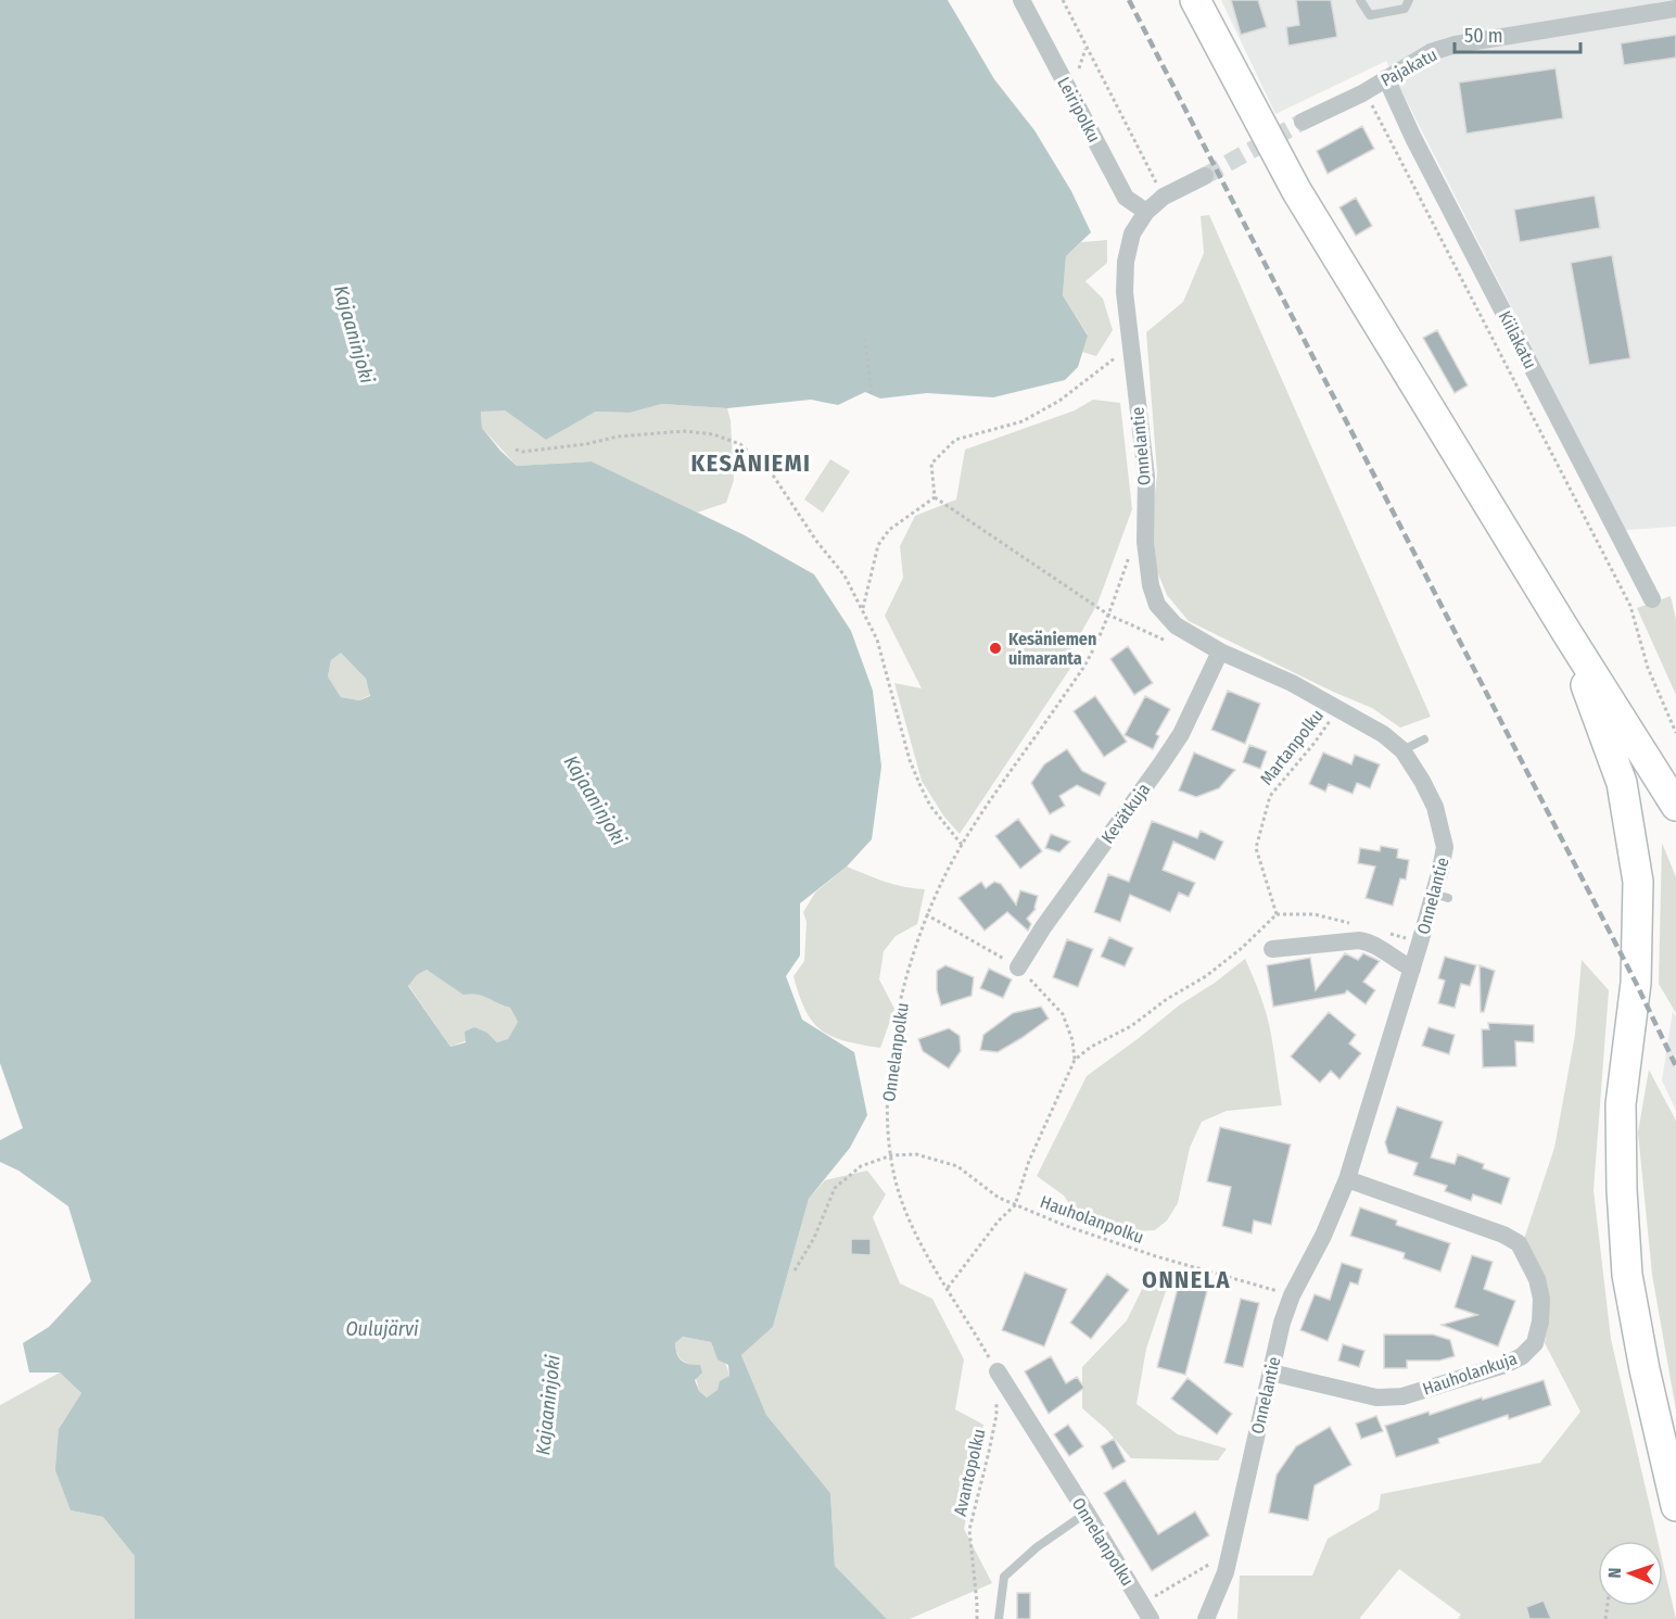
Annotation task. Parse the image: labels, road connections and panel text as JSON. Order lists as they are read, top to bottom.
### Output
{
  "streets": {
    "street": [
      "Pajakatu",
      "Leiripolku",
      "Kiilakatu",
      "Onnelantie",
      "Kevätkuja",
      "Onnelanpolku",
      "Hauholankuja"
    ],
    "path": ["Martanpolku", "Hauholanpolku", "Avantopolku"]
  },
  "crossings": [
    ["Pajakatu", "Kiilakatu"],
    ["Leiripolku", "Onnelantie"],
    ["Onnelantie", "Martanpolku"],
    ["Onnelantie", "Kevätkuja"],
    ["Onnelantie", "Hauholanpolku"],
    ["Onnelantie", "Hauholankuja"],
    ["Martanpolku", "Hauholanpolku"],
    ["Onnelanpolku", "Hauholanpolku"],
    ["Onnelanpolku", "Avantopolku"]
  ],
  "districts": ["KESÄNIEMI", "ONNELA"],
  "water": ["Kajaaninjoki", "Oulujärvi"],
  "places": ["Kesäniemen uimaranta"],
  "scale_bar": "50 m",
  "north": "left"
}
